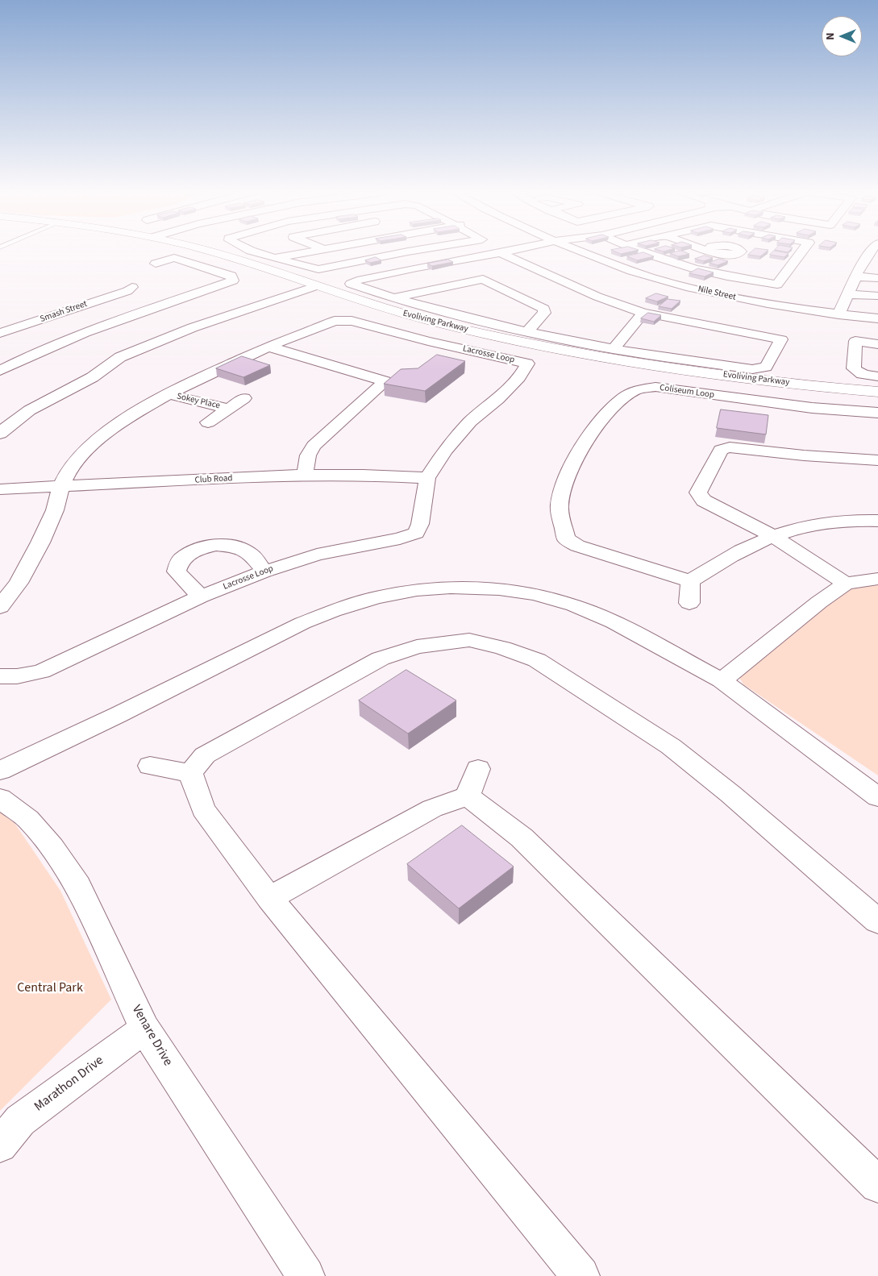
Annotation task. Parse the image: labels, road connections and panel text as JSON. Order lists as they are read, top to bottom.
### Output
{
  "streets": {
    "street": [
      "Nile Street",
      "Smash Street",
      "Evoliving Parkway",
      "Lacrosse Loop",
      "Coliseum Loop",
      "Sokey Place",
      "Club Road",
      "Venare Drive",
      "Marathon Drive"
    ]
  },
  "crossings": [
    ["Lacrosse Loop", "Sokey Place"],
    ["Lacrosse Loop", "Club Road"],
    ["Venare Drive", "Marathon Drive"]
  ],
  "parks": ["Central Park"],
  "north": "left"
}
